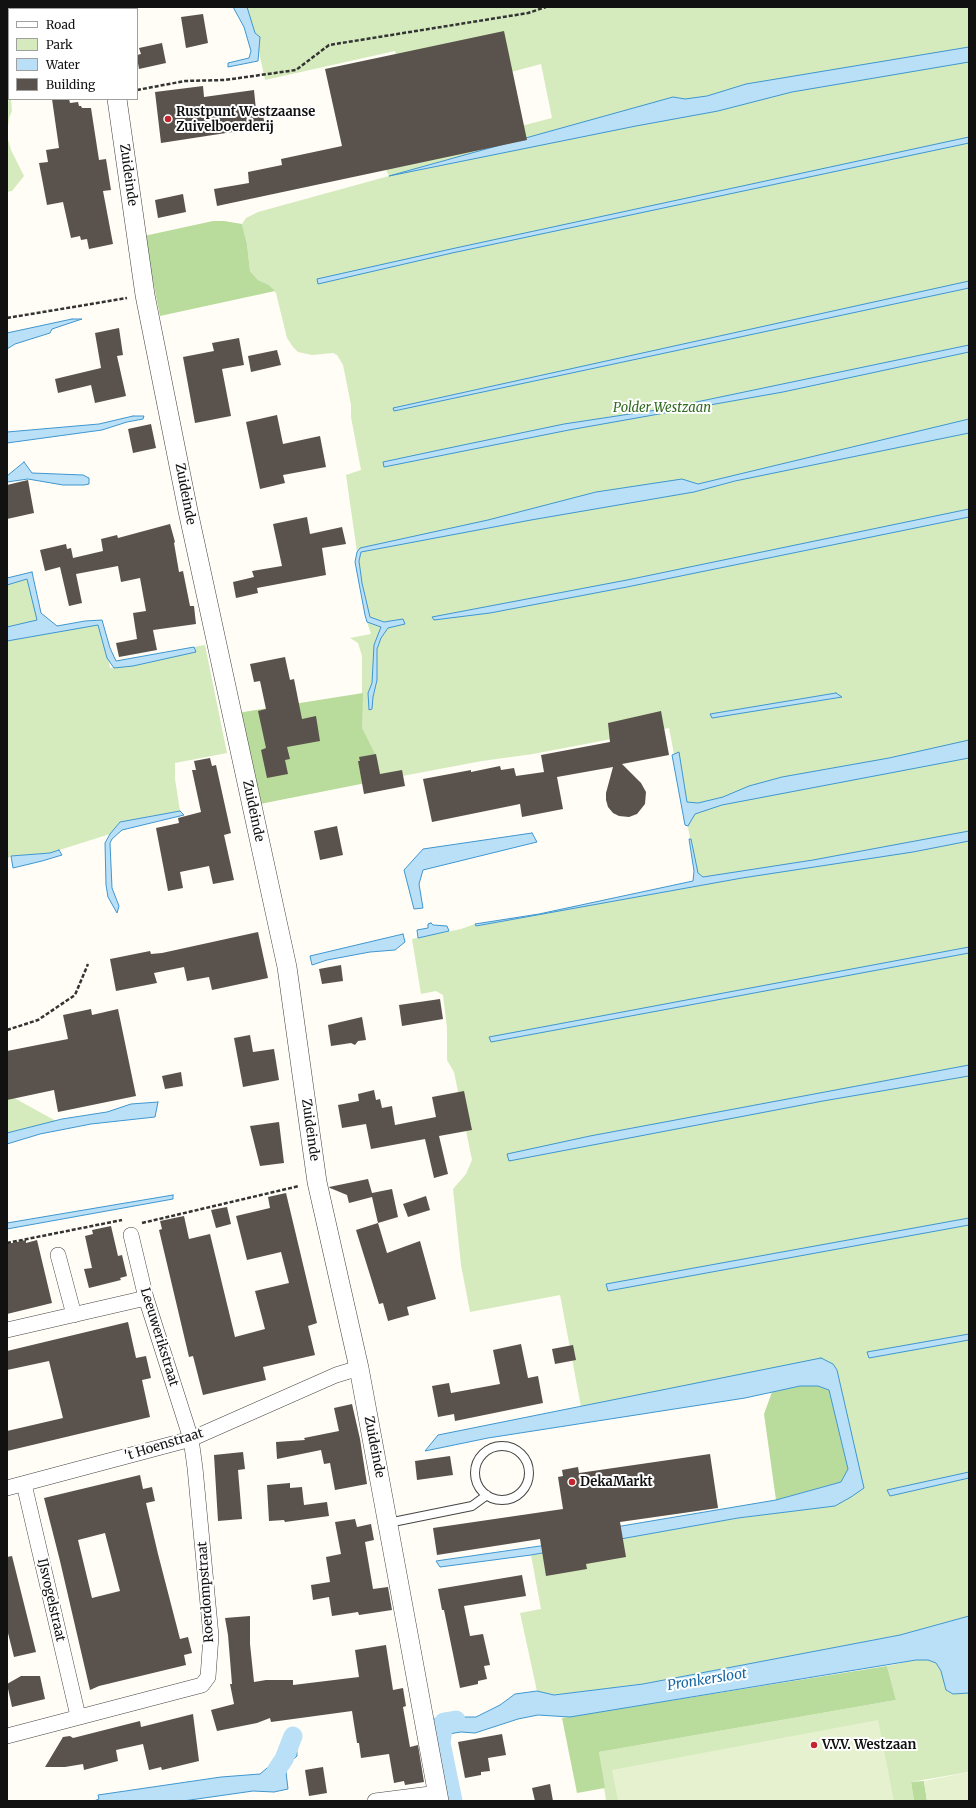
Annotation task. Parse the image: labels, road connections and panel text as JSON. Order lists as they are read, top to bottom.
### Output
{
  "streets": {
    "street": [
      "Zuideinde",
      "Leeuwerikstraat",
      "'t Hoenstraat",
      "Roerdompstraat",
      "IJsvogelstraat"
    ]
  },
  "crossings": [
    ["Zuideinde", "'t Hoenstraat"],
    ["Leeuwerikstraat", "'t Hoenstraat"],
    ["Leeuwerikstraat", "Roerdompstraat"],
    ["'t Hoenstraat", "Roerdompstraat"],
    ["'t Hoenstraat", "IJsvogelstraat"],
    ["Roerdompstraat", "IJsvogelstraat"]
  ],
  "water": ["Pronkersloot"],
  "parks": ["Polder Westzaan"],
  "places": ["Rustpunt Westzaanse Zuivelboerderij", "DekaMarkt", "V.V.V. Westzaan"],
  "legend": [
    "Road",
    "Park",
    "Water",
    "Building"
  ]
}
